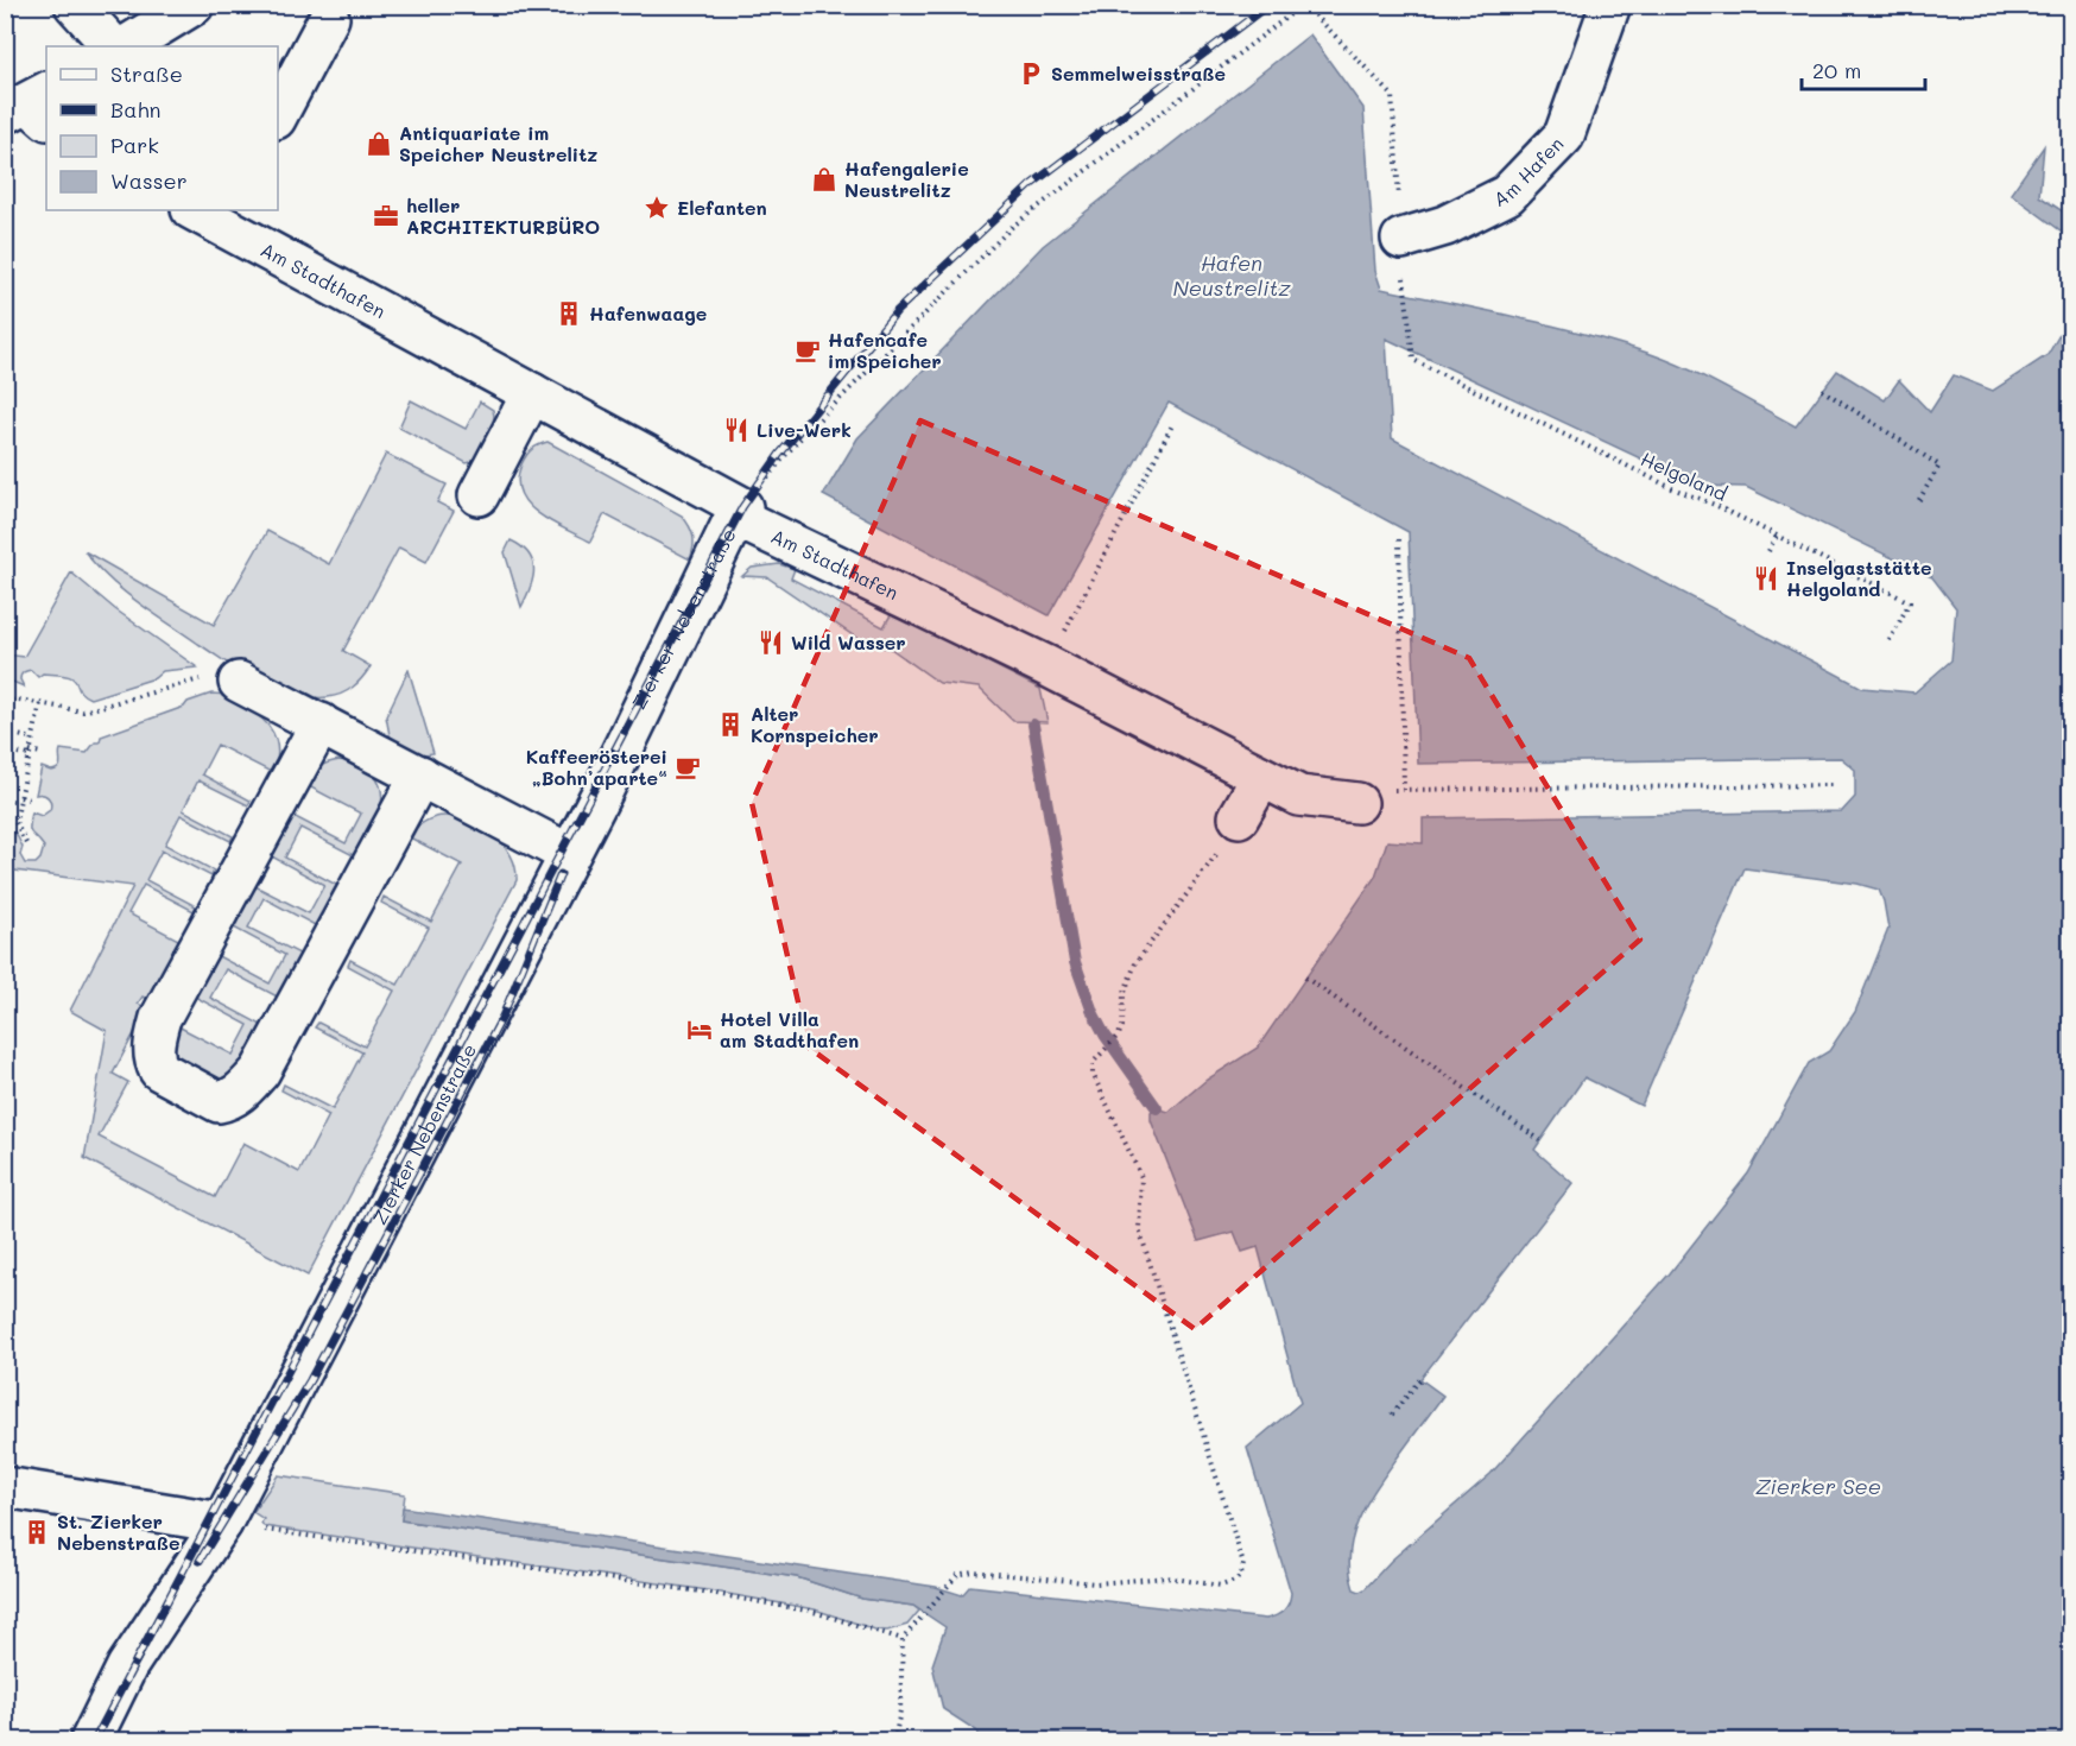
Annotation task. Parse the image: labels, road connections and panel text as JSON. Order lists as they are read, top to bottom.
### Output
{
  "streets": {
    "street": ["Am Hafen", "Am Stadthafen", "Zierker Nebenstraße"],
    "path": ["Helgoland"]
  },
  "crossings": [
    ["Am Hafen", "Helgoland"],
    ["Am Stadthafen", "Zierker Nebenstraße"]
  ],
  "water": ["Hafen Neustrelitz", "Zierker See"],
  "places": {
    "parking": ["Semmelweisstraße"],
    "shop": ["Antiquariate im Speicher Neustrelitz", "Hafengalerie Neustrelitz"],
    "place": ["Elefanten"],
    "office": ["heller ARCHITEKTURBÜRO"],
    "building": ["Hafenwaage", "Alter Kornspeicher", "St. Zierker Nebenstraße"],
    "cafe": ["Hafencafe im Speicher", "Kaffeerösterei „Bohn’aparte“"],
    "restaurant": ["Live-Werk", "Inselgaststätte Helgoland", "Wild Wasser"],
    "hotel": ["Hotel Villa am Stadthafen"]
  },
  "legend": [
    "Straße",
    "Bahn",
    "Park",
    "Wasser"
  ],
  "scale_bar": "20 m"
}
